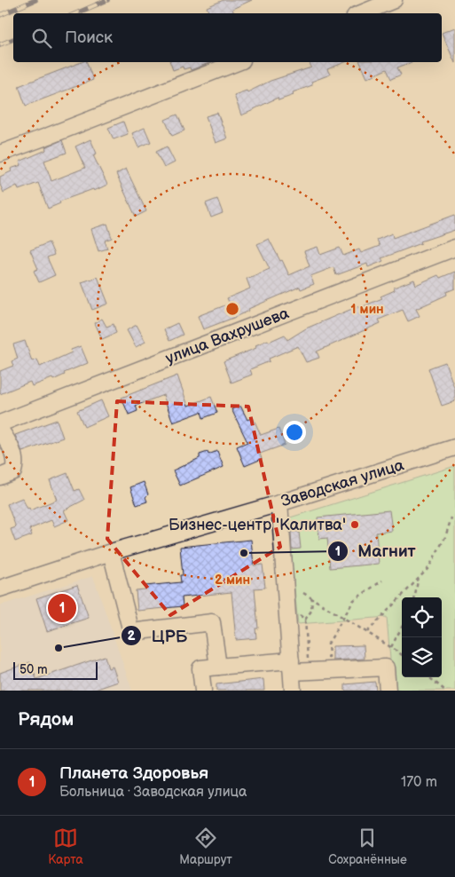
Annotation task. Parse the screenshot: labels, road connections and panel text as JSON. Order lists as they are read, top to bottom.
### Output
{
  "streets": {
    "street": ["улица Вахрушева", "Заводская улица"]
  },
  "places": ["Бизнес-центр 'Калитва'", "Магнит", "ЦРБ"],
  "scale_bar": "50 m",
  "page": {
    "search": "Поиск",
    "pins": "1",
    "scale": "50 m",
    "heading": "Рядом",
    "list": [
      {
        "mark": "1",
        "name": "Планета Здоровья",
        "note": "Больница · Заводская улица",
        "value": "170 m"
      }
    ],
    "nav": ["Карта", "Маршрут", "Сохранённые"]
  },
  "rings": ["1 мин", "2 мин"]
}
